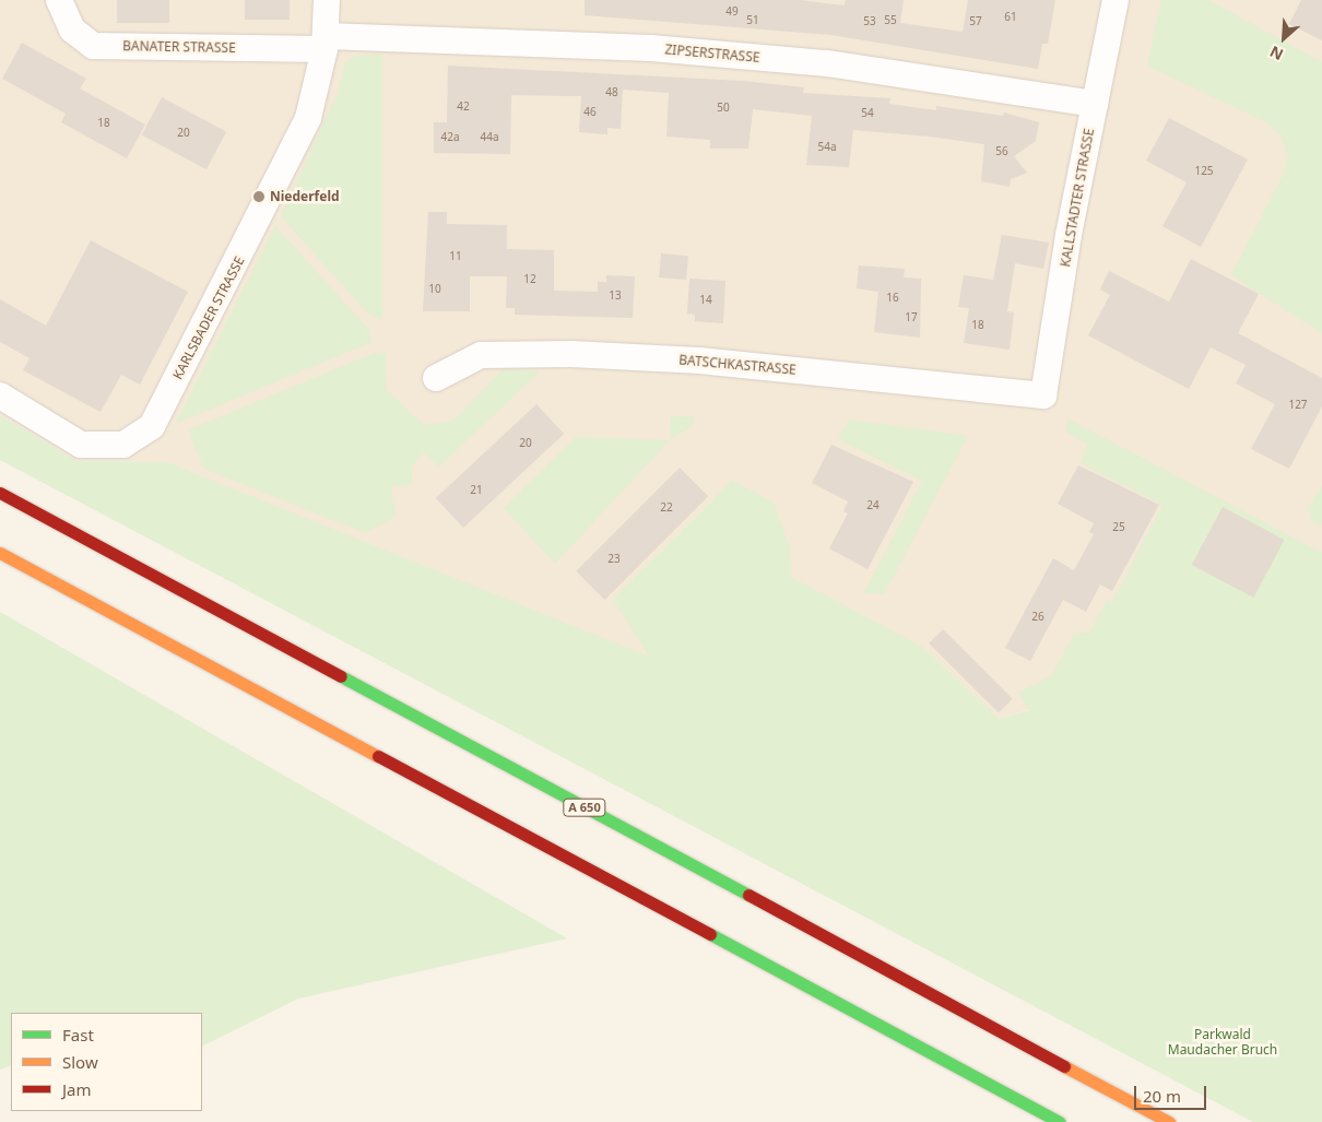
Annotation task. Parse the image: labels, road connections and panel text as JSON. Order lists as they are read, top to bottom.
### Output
{
  "streets": {
    "highway": ["A 650"],
    "street": [
      "BANATER STRASSE",
      "ZIPSERSTRASSE",
      "KALLSTADTER STRASSE",
      "KARLSBADER STRASSE",
      "BATSCHKASTRASSE"
    ]
  },
  "crossings": [
    ["BANATER STRASSE", "ZIPSERSTRASSE"],
    ["BANATER STRASSE", "KARLSBADER STRASSE"],
    ["ZIPSERSTRASSE", "KALLSTADTER STRASSE"],
    ["ZIPSERSTRASSE", "KARLSBADER STRASSE"],
    ["KALLSTADTER STRASSE", "BATSCHKASTRASSE"]
  ],
  "parks": ["Parkwald Maudacher Bruch"],
  "places": ["Niederfeld"],
  "house_numbers": [
    "49",
    "61",
    "51",
    "55",
    "53",
    "57",
    "48",
    "42",
    "50",
    "46",
    "54",
    "18",
    "20",
    "42a",
    "44a",
    "54a",
    "56",
    "125",
    "11",
    "12",
    "10",
    "13",
    "16",
    "14",
    "17",
    "18",
    "127",
    "20",
    "21",
    "24",
    "22",
    "25",
    "23",
    "26"
  ],
  "legend": ["Fast", "Slow", "Jam"],
  "scale_bar": "20 m",
  "north": "bottom left"
}
